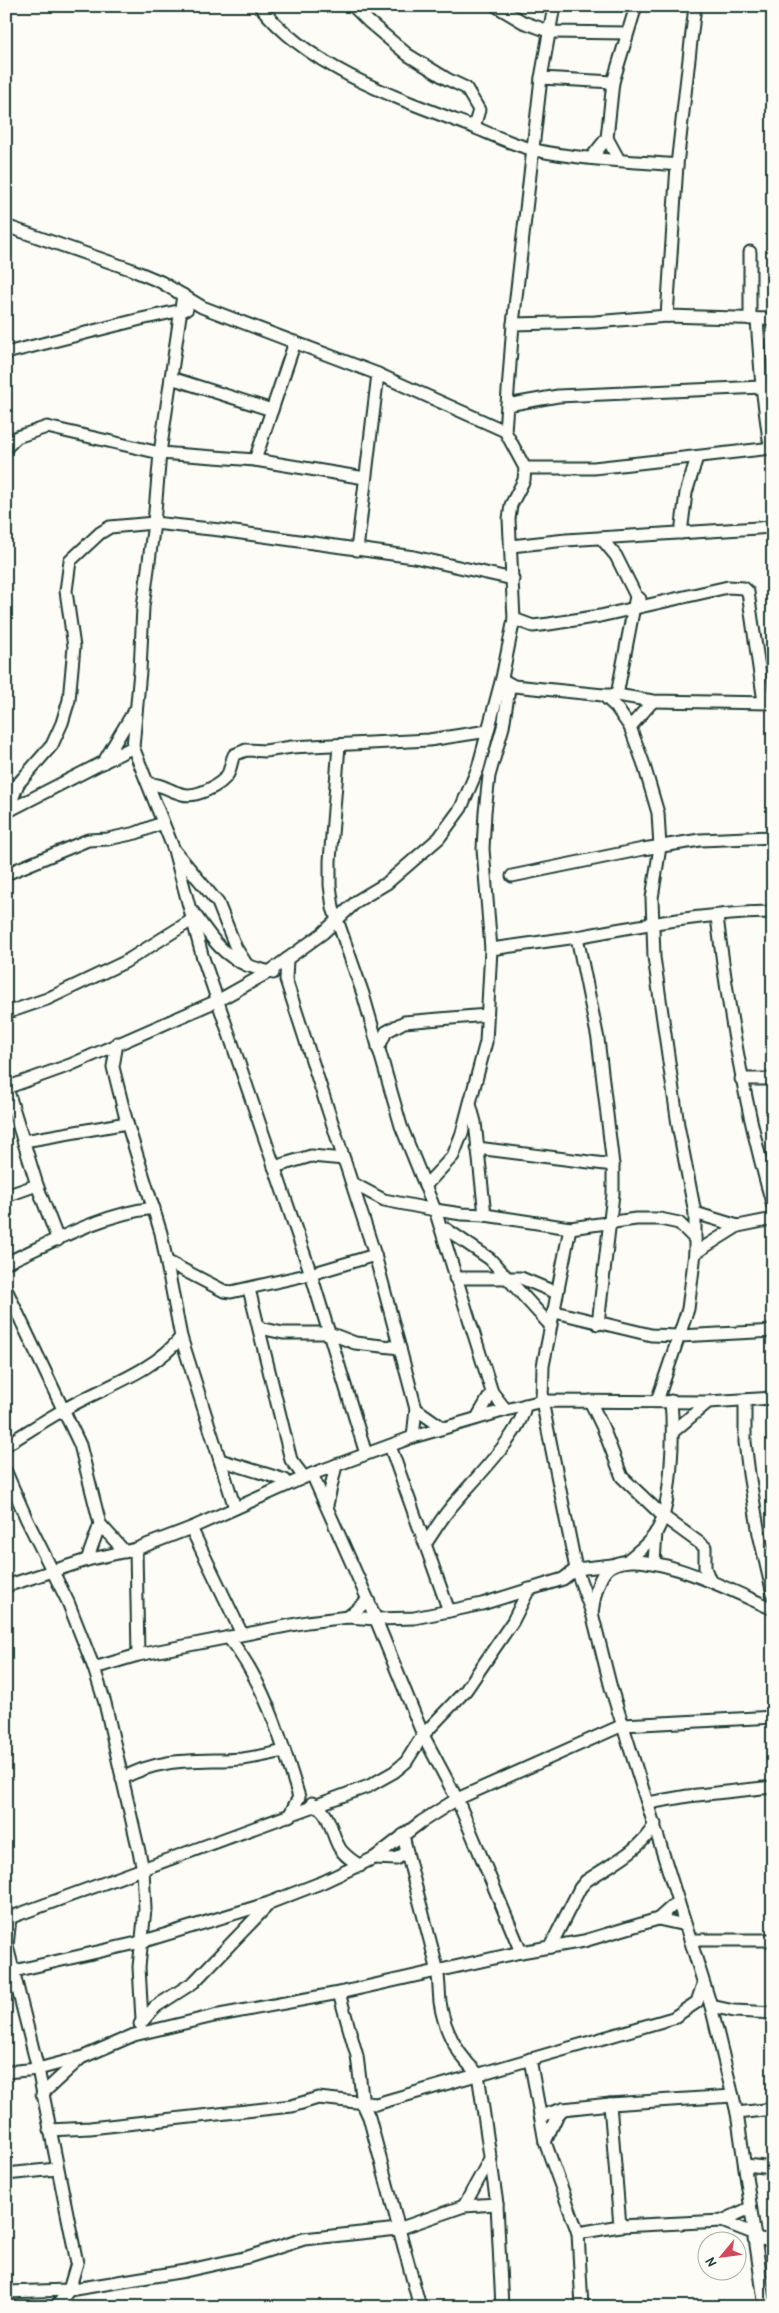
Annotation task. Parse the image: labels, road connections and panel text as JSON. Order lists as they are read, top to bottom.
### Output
{
  "north": "bottom left"
}
